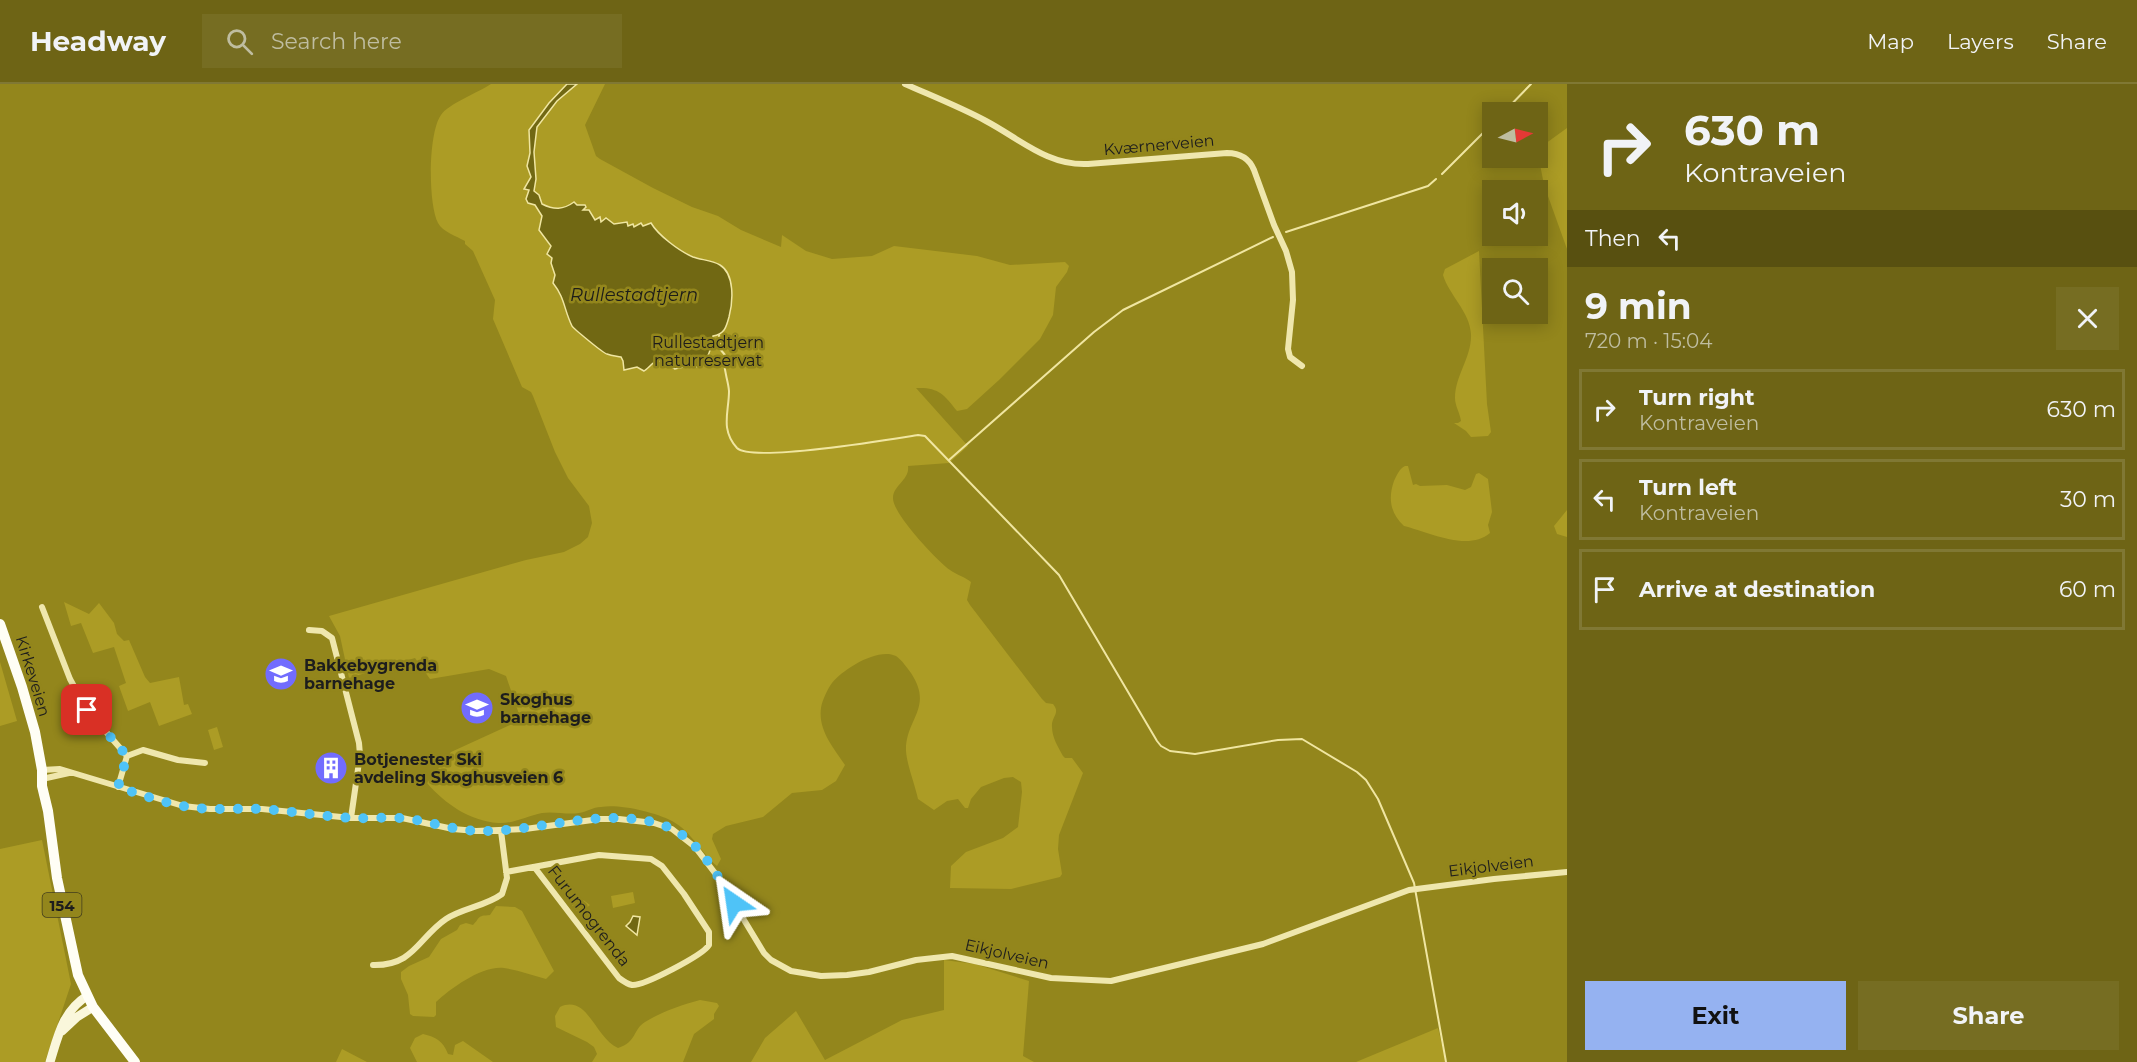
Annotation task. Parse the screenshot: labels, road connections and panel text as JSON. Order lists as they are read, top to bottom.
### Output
{
  "streets": {
    "main road": ["Kirkeveien", "154"],
    "street": ["Kværnerveien", "Eikjolveien", "Furumogrenda"]
  },
  "crossings": [
    ["Kirkeveien", "Eikjolveien"],
    ["Kirkeveien", "154"]
  ],
  "water": ["Rullestadtjern"],
  "parks": ["Rullestadtjern naturreservat"],
  "places": {
    "school or university": ["Bakkebygrenda barnehage", "Skoghus barnehage"],
    "building": ["Botjenester Ski avdeling Skoghusveien 6"]
  },
  "north": "right",
  "page": {
    "header": "Headway",
    "search": "Search here",
    "nav": ["Map", "Layers", "Share"],
    "turn": ["630 m", "Kontraveien"],
    "then": "Then",
    "heading": ["9 min", "720 m · 15:04"],
    "list": [
      {
        "name": "Turn right",
        "note": "Kontraveien",
        "value": "630 m"
      },
      {
        "name": "Turn left",
        "note": "Kontraveien",
        "value": "30 m"
      },
      {
        "name": "Arrive at destination",
        "value": "60 m"
      }
    ],
    "buttons": ["Exit", "Share"]
  }
}
